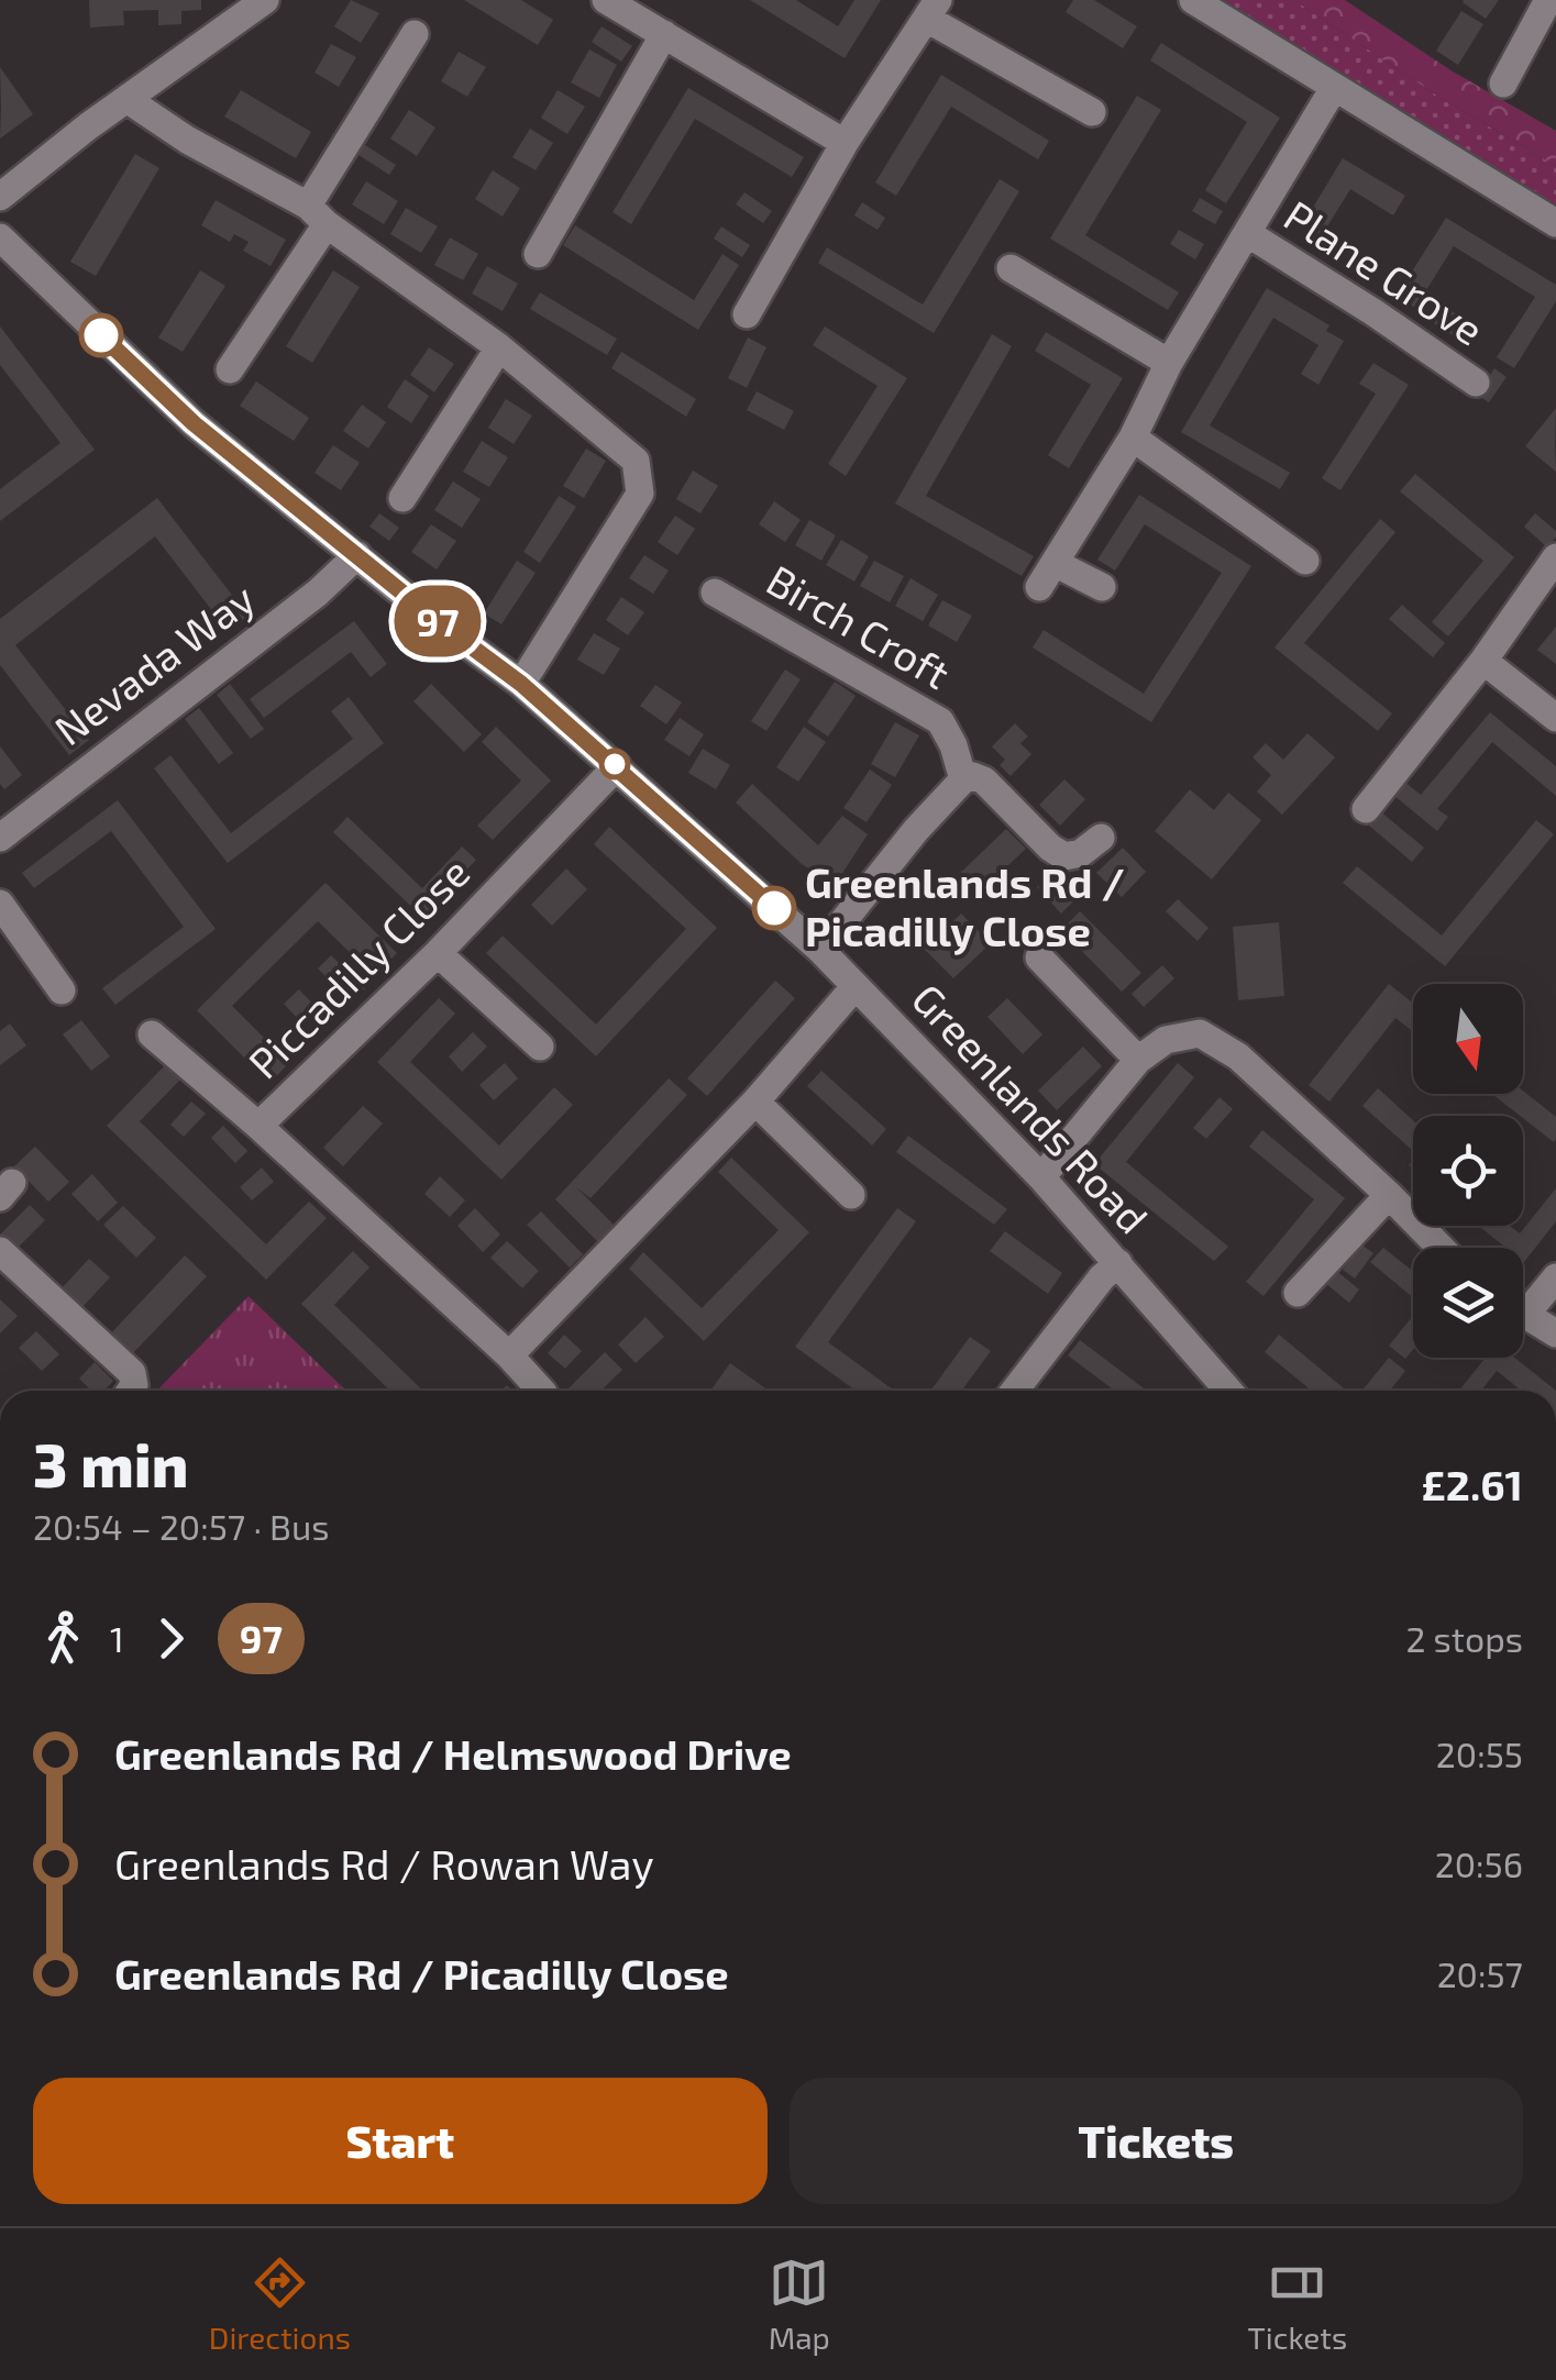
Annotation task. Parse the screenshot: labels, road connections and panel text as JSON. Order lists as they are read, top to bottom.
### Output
{
  "streets": {
    "street": [
      "Plane Grove",
      "Birch Croft",
      "Nevada Way",
      "Piccadilly Close",
      "Greenlands Road"
    ]
  },
  "crossings": [
    ["Nevada Way", "Greenlands Road"],
    ["Piccadilly Close", "Greenlands Road"]
  ],
  "places": ["Greenlands Rd / Picadilly Close"],
  "lines": ["bus line 97"],
  "north": "bottom",
  "page": {
    "on_map": "97",
    "heading": ["3 min", "20:54 – 20:57 · Bus", "£2.61"],
    "legs": ["1", "97", "2 stops"],
    "list": [
      {
        "name": "Greenlands Rd / Helmswood Drive",
        "value": "20:55"
      },
      {
        "name": "Greenlands Rd / Rowan Way",
        "value": "20:56"
      },
      {
        "name": "Greenlands Rd / Picadilly Close",
        "value": "20:57"
      }
    ],
    "buttons": ["Start", "Tickets"],
    "tabs": ["Directions", "Map", "Tickets"]
  }
}
